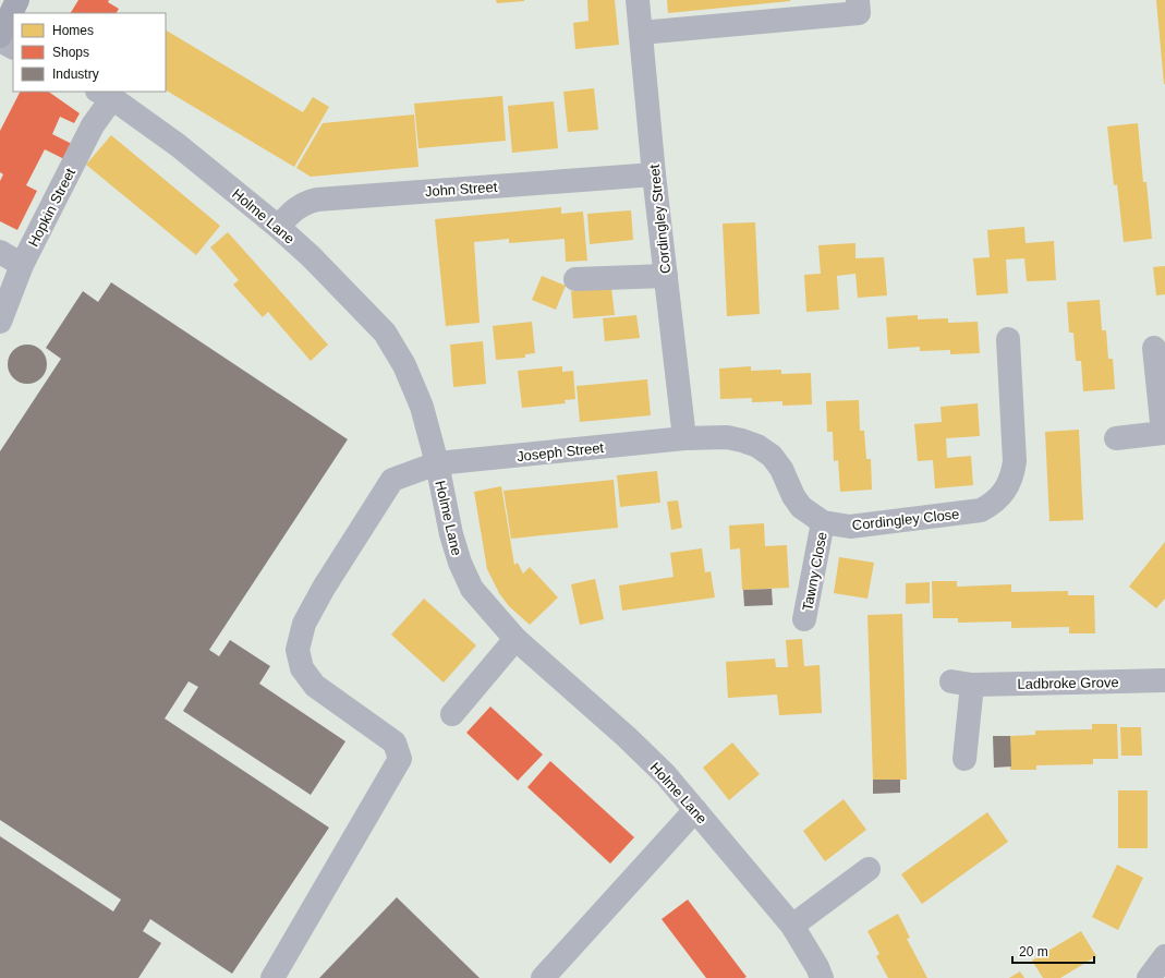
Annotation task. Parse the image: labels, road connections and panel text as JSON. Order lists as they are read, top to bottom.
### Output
{
  "streets": {
    "street": [
      "John Street",
      "Hopkin Street",
      "Holme Lane",
      "Cordingley Street",
      "Joseph Street",
      "Cordingley Close",
      "Tawny Close",
      "Ladbroke Grove"
    ]
  },
  "crossings": [
    ["John Street", "Holme Lane"],
    ["John Street", "Cordingley Street"],
    ["Hopkin Street", "Holme Lane"],
    ["Holme Lane", "Joseph Street"],
    ["Cordingley Street", "Joseph Street"],
    ["Cordingley Street", "Cordingley Close"],
    ["Joseph Street", "Cordingley Close"],
    ["Cordingley Close", "Tawny Close"]
  ],
  "legend": ["Homes", "Shops", "Industry"],
  "scale_bar": "20 m"
}
